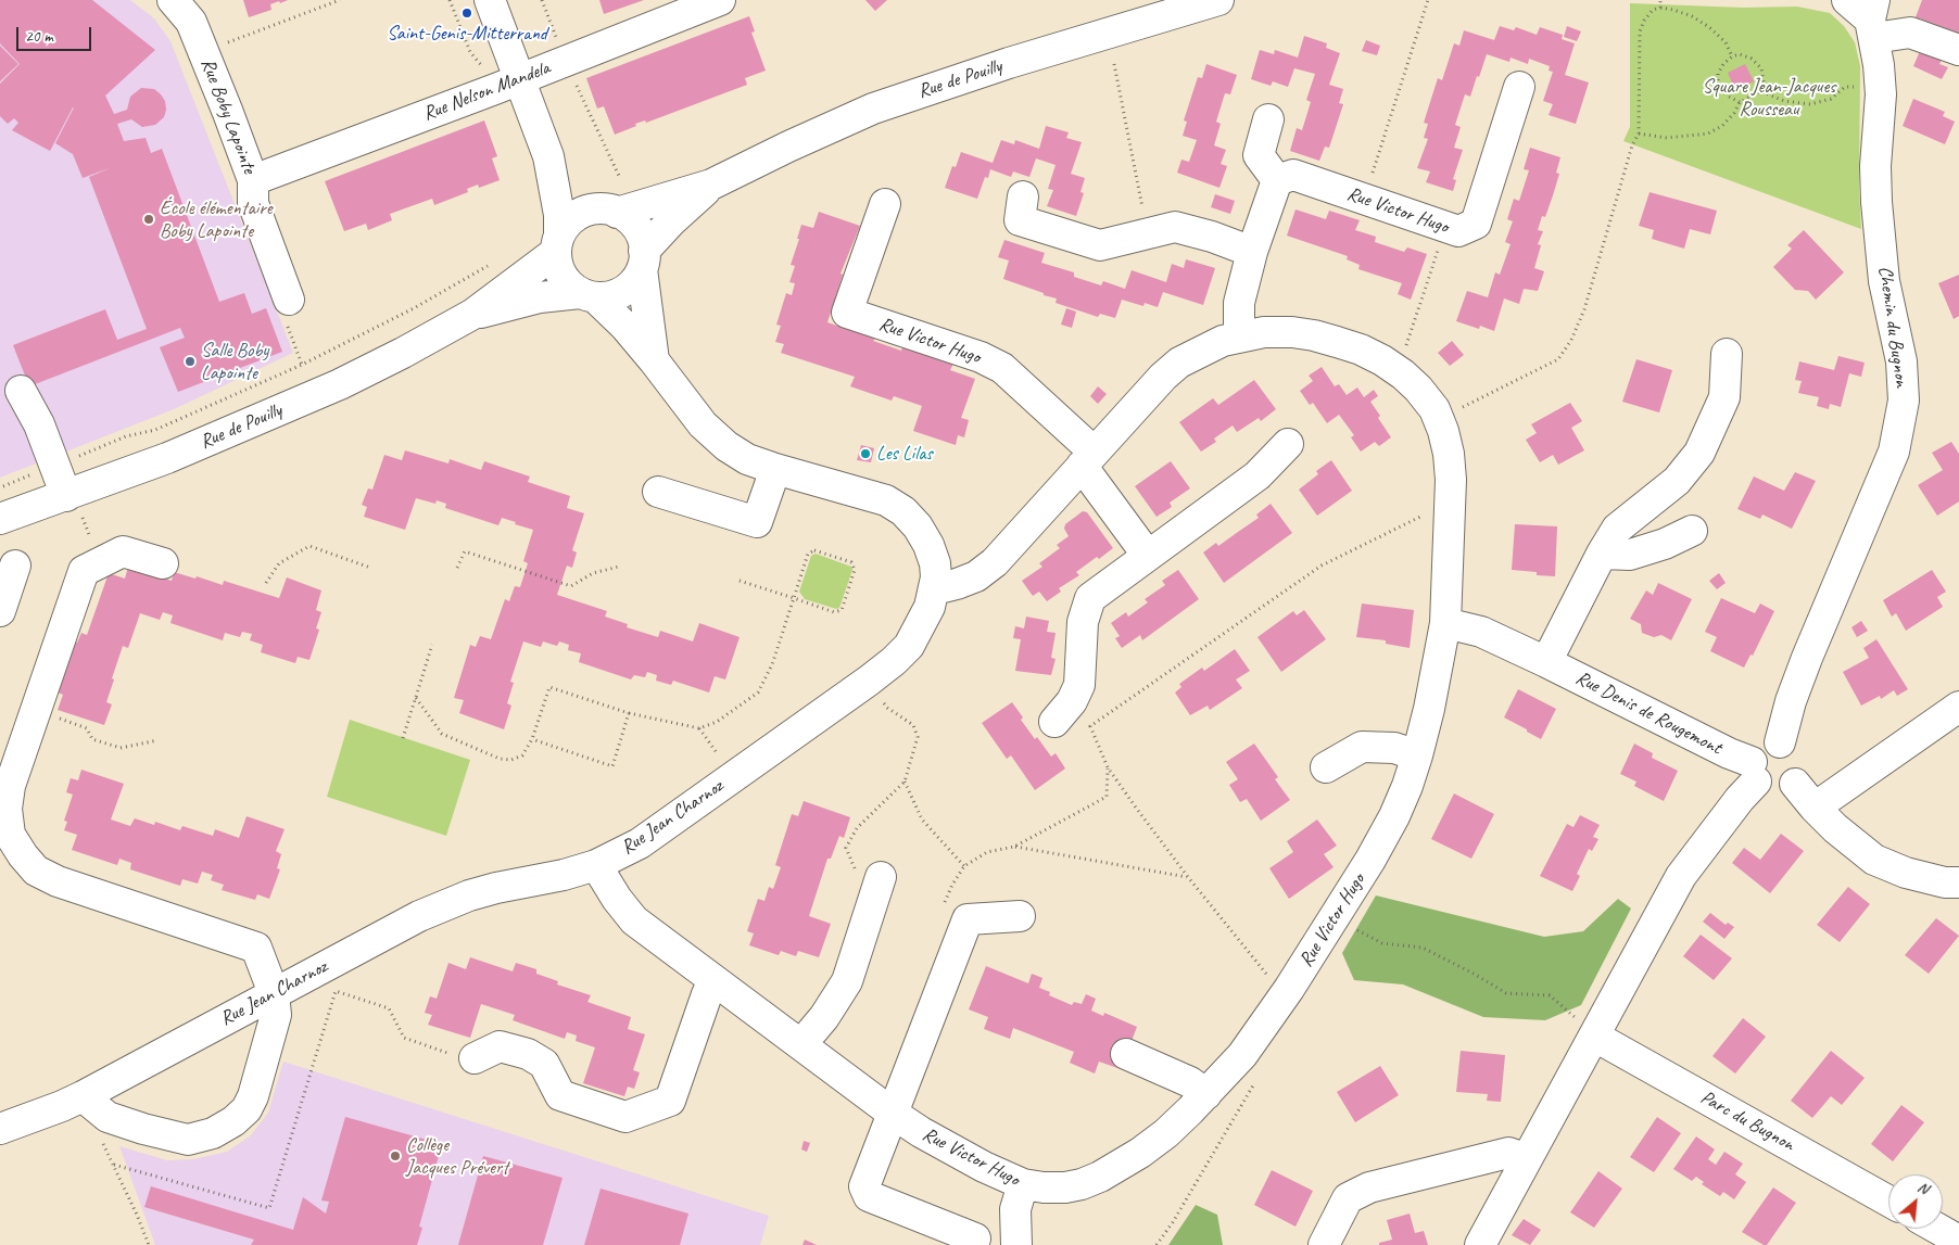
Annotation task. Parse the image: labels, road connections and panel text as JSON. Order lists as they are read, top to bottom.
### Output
{
  "streets": {
    "street": [
      "Rue de Pouilly",
      "Rue Nelson Mandela",
      "Rue Boby Lapointe",
      "Rue Victor Hugo",
      "Chemin du Bugnon",
      "Rue Denis de Rougemont",
      "Rue Jean Charnoz",
      "Parc du Bugnon"
    ]
  },
  "crossings": [
    ["Rue de Pouilly", "Rue Jean Charnoz"],
    ["Rue Nelson Mandela", "Rue Boby Lapointe"],
    ["Rue Victor Hugo", "Rue Denis de Rougemont"],
    ["Rue Victor Hugo", "Rue Jean Charnoz"],
    ["Chemin du Bugnon", "Rue Denis de Rougemont"]
  ],
  "parks": ["Square Jean-Jacques Rousseau"],
  "places": [
    "Saint-Genis-Mitterrand",
    "École élémentaire Boby Lapointe",
    "Salle Boby Lapointe",
    "Les Lilas",
    "Collège Jacques Prévert"
  ],
  "scale_bar": "20 m",
  "north": "top right"
}
